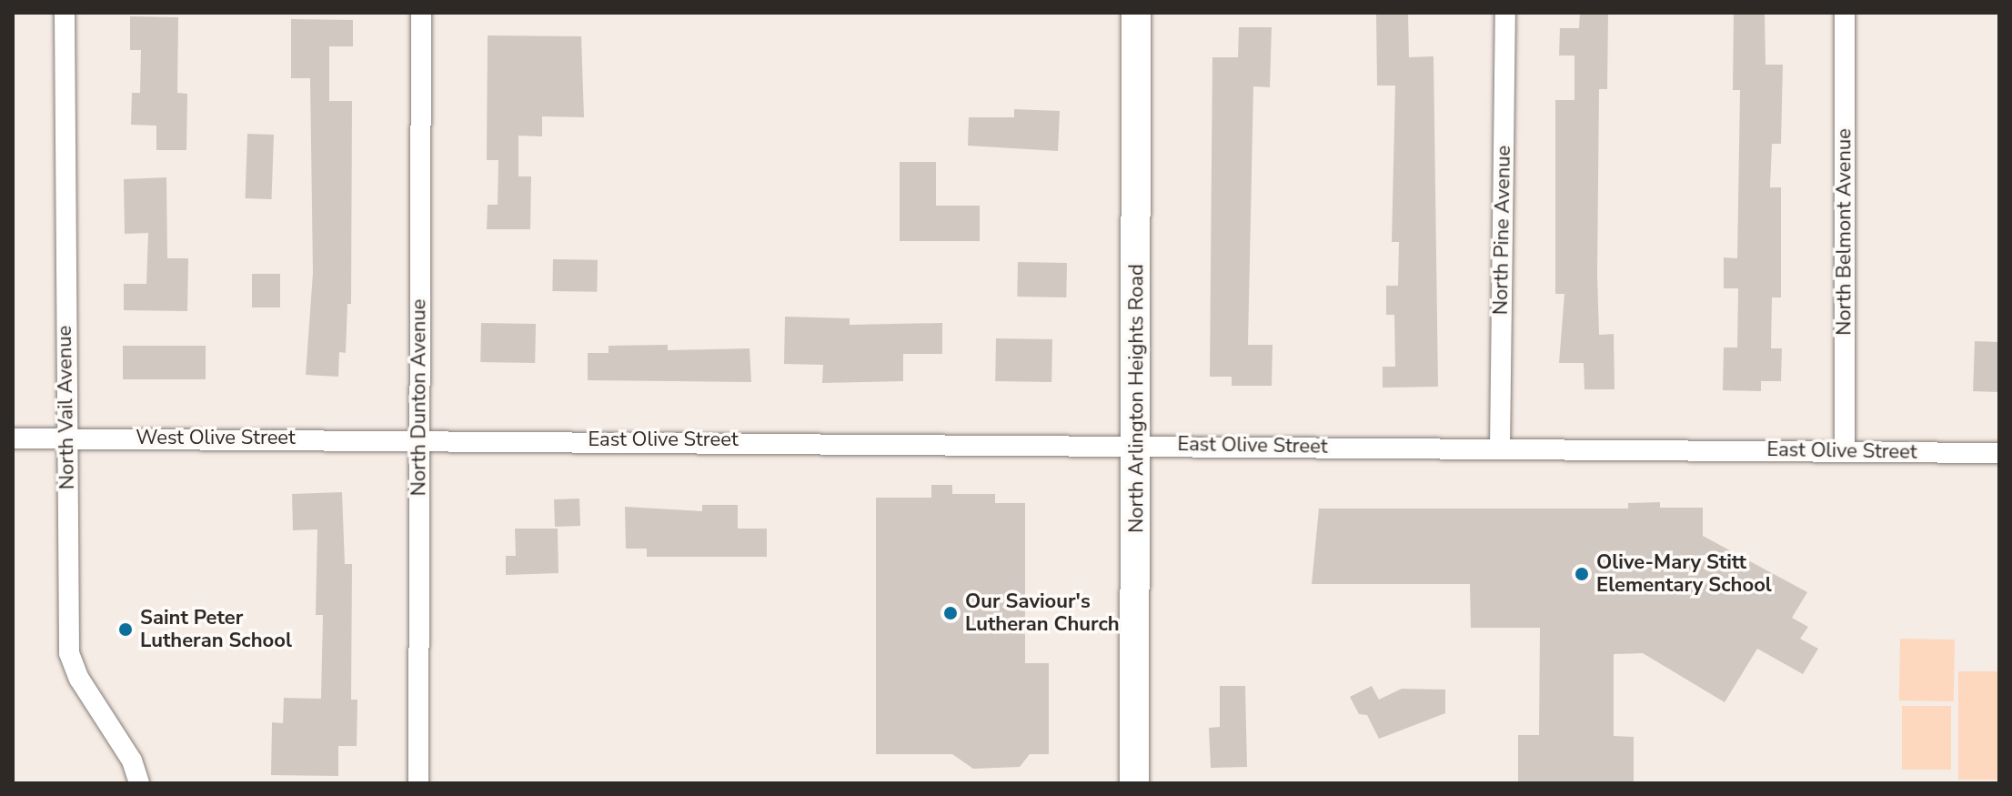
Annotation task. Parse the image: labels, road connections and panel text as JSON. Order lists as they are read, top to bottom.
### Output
{
  "streets": {
    "main road": ["North Arlington Heights Road"],
    "street": [
      "North Pine Avenue",
      "North Belmont Avenue",
      "North Dunton Avenue",
      "North Vail Avenue",
      "West Olive Street",
      "East Olive Street"
    ]
  },
  "crossings": [
    ["North Pine Avenue", "East Olive Street"],
    ["North Belmont Avenue", "East Olive Street"],
    ["North Dunton Avenue", "West Olive Street"],
    ["North Dunton Avenue", "East Olive Street"],
    ["North Arlington Heights Road", "East Olive Street"],
    ["North Vail Avenue", "West Olive Street"],
    ["West Olive Street", "East Olive Street"]
  ],
  "places": ["Olive-Mary Stitt Elementary School", "Our Saviour's Lutheran Church", "Saint Peter Lutheran School"]
}
